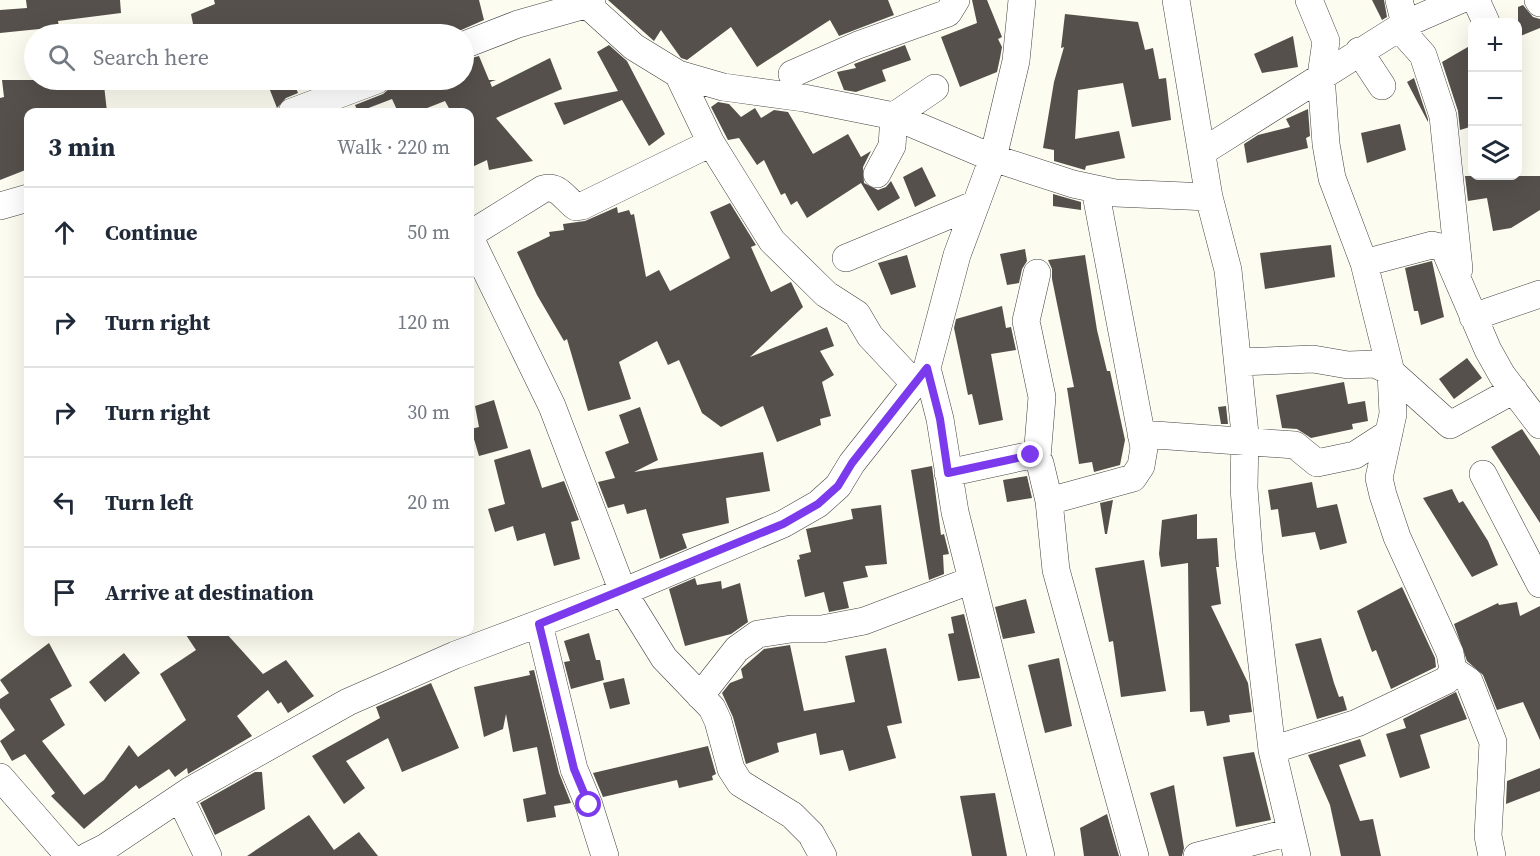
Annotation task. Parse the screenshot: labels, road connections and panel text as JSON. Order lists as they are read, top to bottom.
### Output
{
  "page": {
    "map_buttons": ["+", "−"],
    "search": "Search here",
    "heading": ["3 min", "Walk · 220 m"],
    "list": [
      ["Continue", "50 m"],
      ["Turn right", "120 m"],
      ["Turn right", "30 m"],
      ["Turn left", "20 m"],
      "Arrive at destination"
    ]
  }
}
